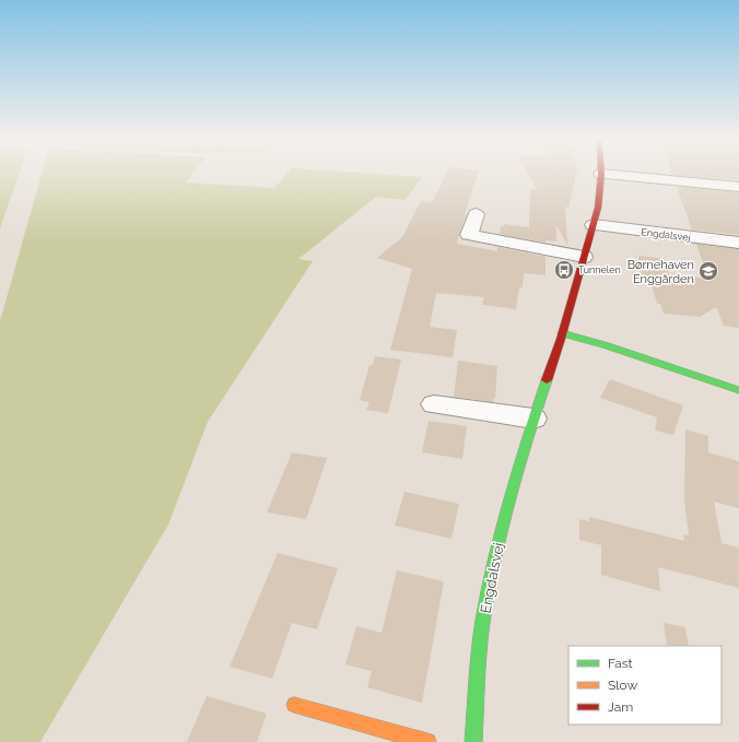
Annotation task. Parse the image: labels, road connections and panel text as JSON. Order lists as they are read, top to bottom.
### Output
{
  "streets": {
    "street": ["Engdalsvej"]
  },
  "places": {
    "bus stop": ["Tunnelen"],
    "school or university": ["Børnehaven Enggården"]
  },
  "legend": ["Fast", "Slow", "Jam"]
}
